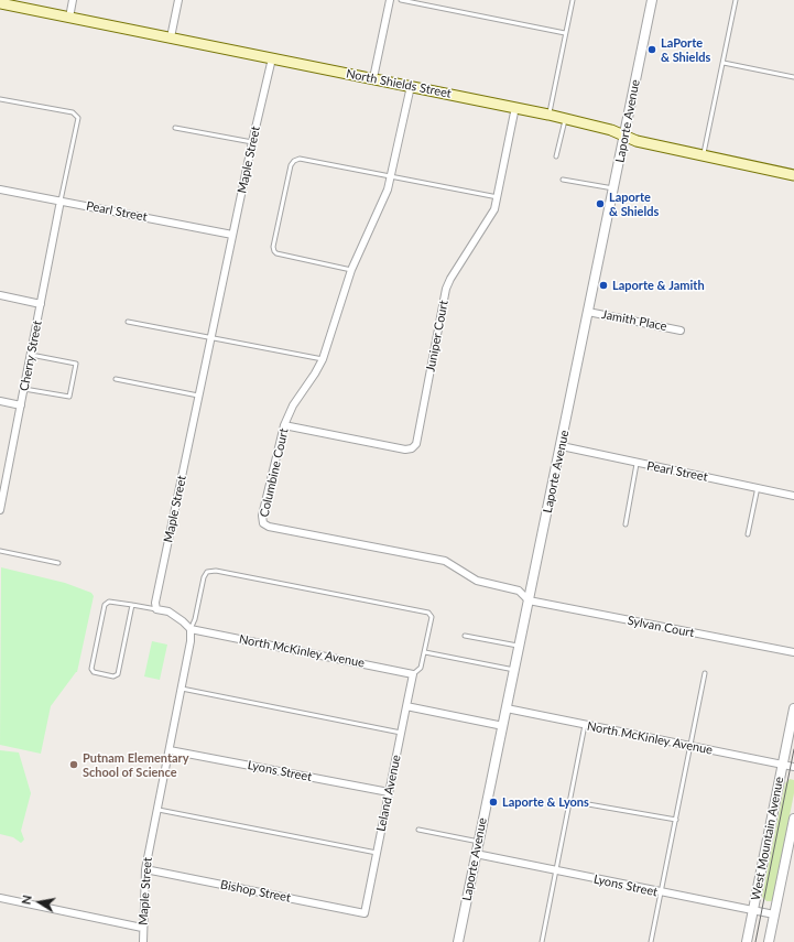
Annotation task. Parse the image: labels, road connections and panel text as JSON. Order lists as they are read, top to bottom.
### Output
{
  "streets": {
    "main road": ["North Shields Street"],
    "street": [
      "Laporte Avenue",
      "Maple Street",
      "Pearl Street",
      "Jamith Place",
      "Juniper Court",
      "Cherry Street",
      "Columbine Court",
      "Sylvan Court",
      "North McKinley Avenue",
      "Lyons Street",
      "Leland Avenue",
      "West Mountain Avenue",
      "Bishop Street"
    ]
  },
  "crossings": [
    ["North Shields Street", "Laporte Avenue"],
    ["North Shields Street", "Maple Street"],
    ["North Shields Street", "Juniper Court"],
    ["North Shields Street", "Columbine Court"],
    ["Laporte Avenue", "Pearl Street"],
    ["Laporte Avenue", "Jamith Place"],
    ["Laporte Avenue", "Columbine Court"],
    ["Laporte Avenue", "Sylvan Court"],
    ["Laporte Avenue", "North McKinley Avenue"],
    ["Laporte Avenue", "Lyons Street"],
    ["Maple Street", "Pearl Street"],
    ["Maple Street", "North McKinley Avenue"],
    ["Maple Street", "Lyons Street"],
    ["Maple Street", "Bishop Street"],
    ["Pearl Street", "Cherry Street"],
    ["Juniper Court", "Columbine Court"],
    ["Columbine Court", "Sylvan Court"],
    ["North McKinley Avenue", "Leland Avenue"],
    ["North McKinley Avenue", "West Mountain Avenue"],
    ["Lyons Street", "Leland Avenue"],
    ["Lyons Street", "West Mountain Avenue"],
    ["Leland Avenue", "Bishop Street"]
  ],
  "places": [
    "LaPorte & Shields",
    "Laporte & Shields",
    "Laporte & Jamith",
    "Putnam Elementary School of Science",
    "Laporte & Lyons"
  ],
  "north": "left"
}
